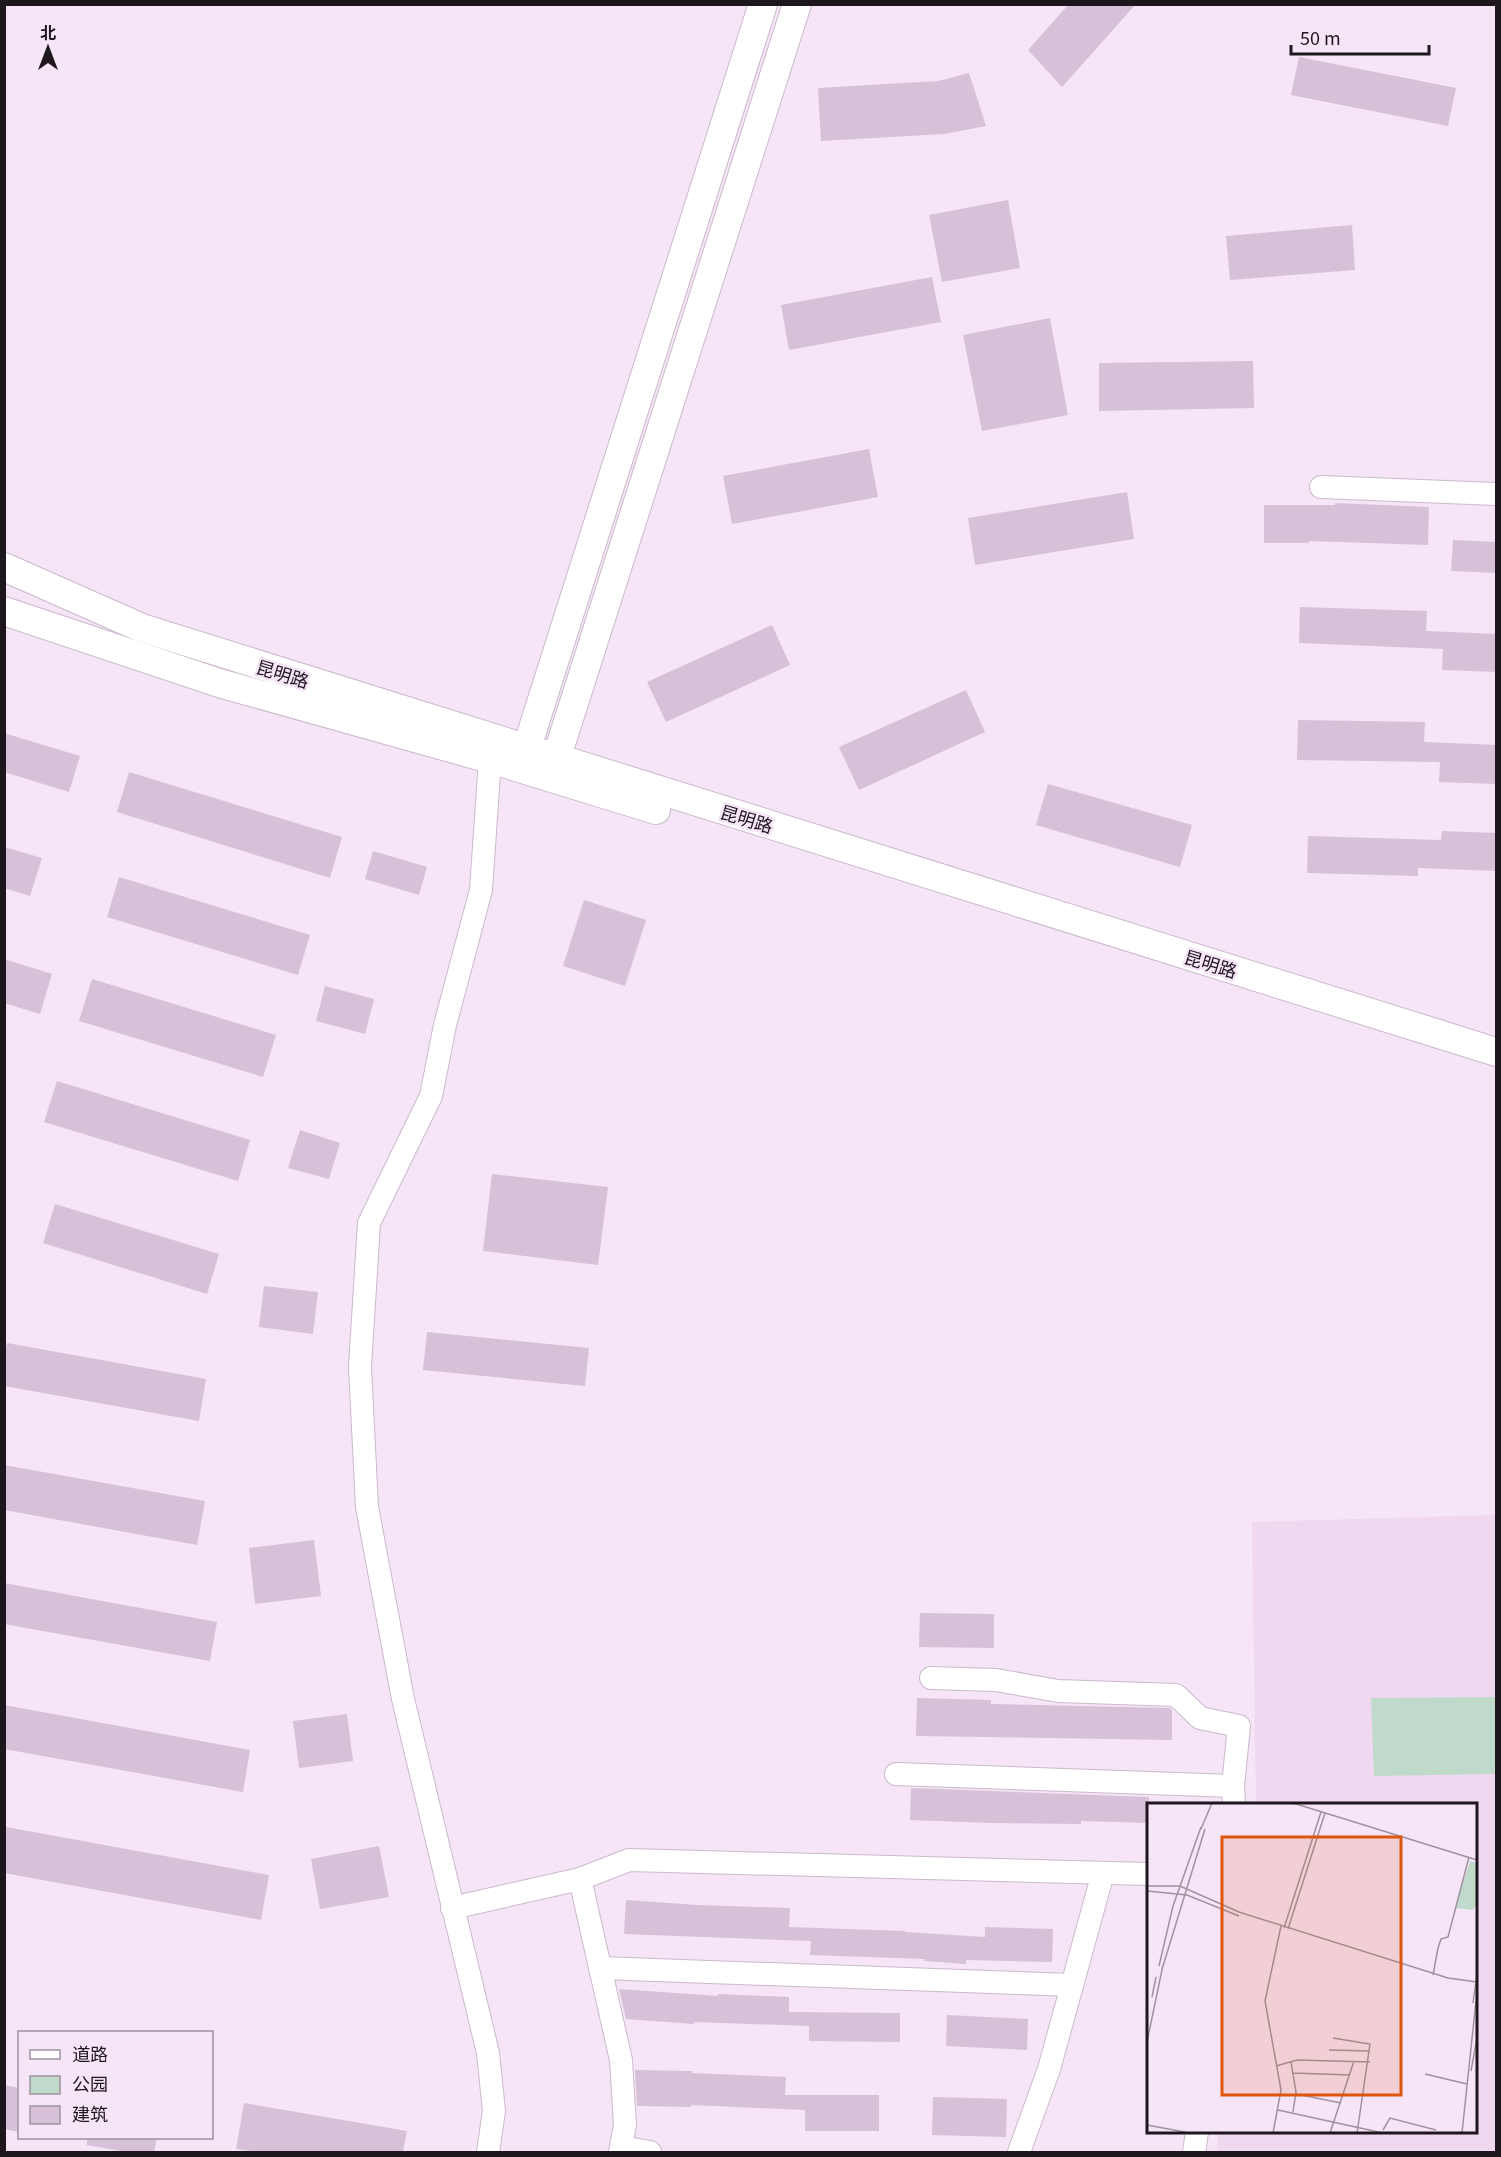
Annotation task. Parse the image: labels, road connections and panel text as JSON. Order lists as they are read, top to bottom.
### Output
{
  "streets": {
    "main road": ["昆明路"]
  },
  "legend": ["道路", "公园", "建筑"],
  "scale_bar": "50 m",
  "north": "top"
}
